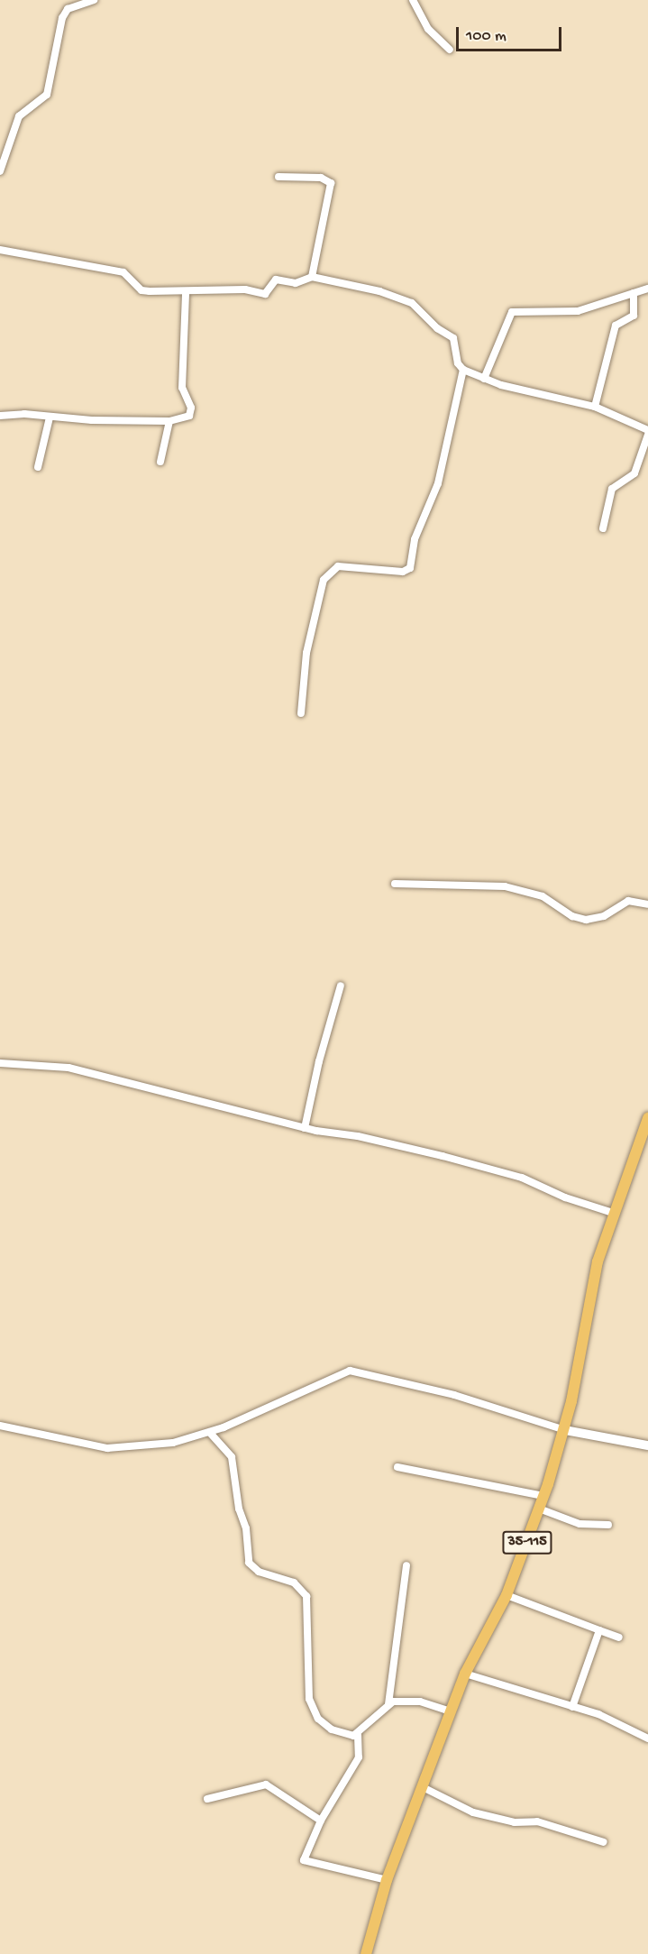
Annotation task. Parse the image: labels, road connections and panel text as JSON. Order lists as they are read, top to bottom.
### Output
{
  "streets": {
    "main road": ["35-115"]
  },
  "scale_bar": "100 m"
}
